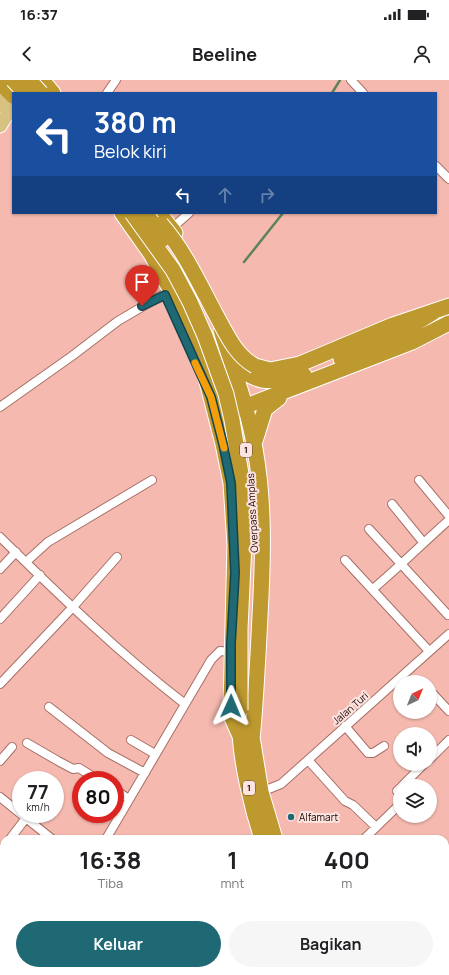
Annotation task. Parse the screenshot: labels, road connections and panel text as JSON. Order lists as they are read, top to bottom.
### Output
{
  "streets": {
    "highway": ["1", "Overpass Amplas"],
    "street": ["Jalan Turi"]
  },
  "crossings": [
    ["1", "Overpass Amplas"],
    ["1", "Jalan Turi"]
  ],
  "places": ["Alfamart"],
  "north": "top right",
  "page": {
    "status": "16:37",
    "header": "Beeline",
    "turn": ["380 m", "Belok kiri"],
    "speed": "77 km/h",
    "limit": "80",
    "eta": [
      "16:38",
      "Tiba",
      "1",
      "mnt",
      "400",
      "m"
    ],
    "buttons": ["Keluar", "Bagikan"]
  }
}
